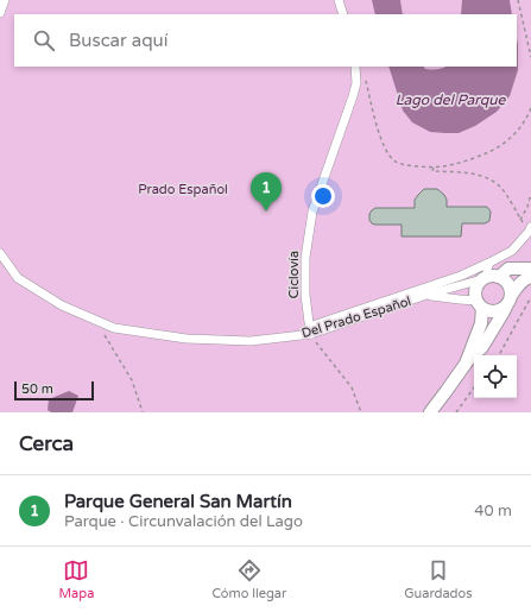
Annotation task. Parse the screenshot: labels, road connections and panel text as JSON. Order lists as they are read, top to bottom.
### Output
{
  "streets": {
    "street": ["Del Prado Español"]
  },
  "water": ["Lago del Parque"],
  "parks": ["Prado Español"],
  "scale_bar": "50 m",
  "page": {
    "search": "Buscar aquí",
    "pins": "1",
    "scale": "50 m",
    "heading": "Cerca",
    "list": [
      {
        "mark": "1",
        "name": "Parque General San Martín",
        "note": "Parque · Circunvalación del Lago",
        "value": "40 m"
      }
    ],
    "nav": ["Mapa", "Cómo llegar", "Guardados"]
  }
}
